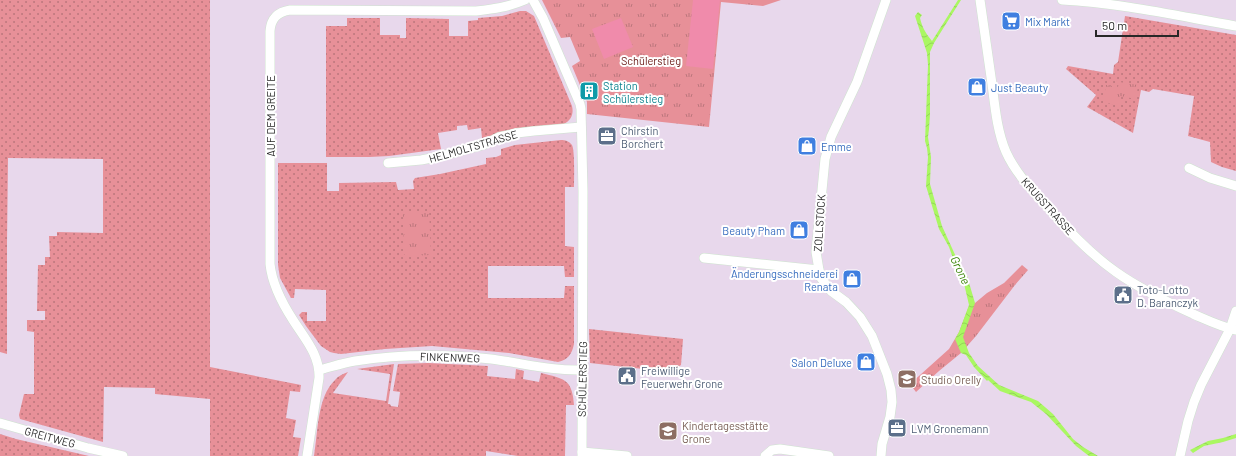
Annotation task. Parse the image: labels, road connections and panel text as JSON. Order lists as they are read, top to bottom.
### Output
{
  "streets": {
    "street": [
      "AUF DEM GREITE",
      "HELMOLTSTRASSE",
      "KRUGSTRASSE",
      "ZOLLSTOCK",
      "FINKENWEG",
      "SCHÜLERSTIEG",
      "GREITWEG"
    ]
  },
  "crossings": [
    ["AUF DEM GREITE", "FINKENWEG"],
    ["HELMOLTSTRASSE", "SCHÜLERSTIEG"],
    ["FINKENWEG", "SCHÜLERSTIEG"]
  ],
  "water": ["Grone"],
  "parks": ["Schülerstieg"],
  "places": {
    "supermarket": ["Mix Markt"],
    "shop": [
      "Just Beauty",
      "Emme",
      "Beauty Pham",
      "Änderungsschneiderei Renata",
      "Salon Deluxe"
    ],
    "building": ["Station Schülerstieg"],
    "office": ["Chirstin Borchert", "LVM Gronemann"],
    "public building": ["Toto-Lotto D. Baranczyk", "Freiwillige Feuerwehr Grone"],
    "school or university": ["Studio Orelly", "Kindertagesstätte Grone"]
  },
  "scale_bar": "50 m"
}
